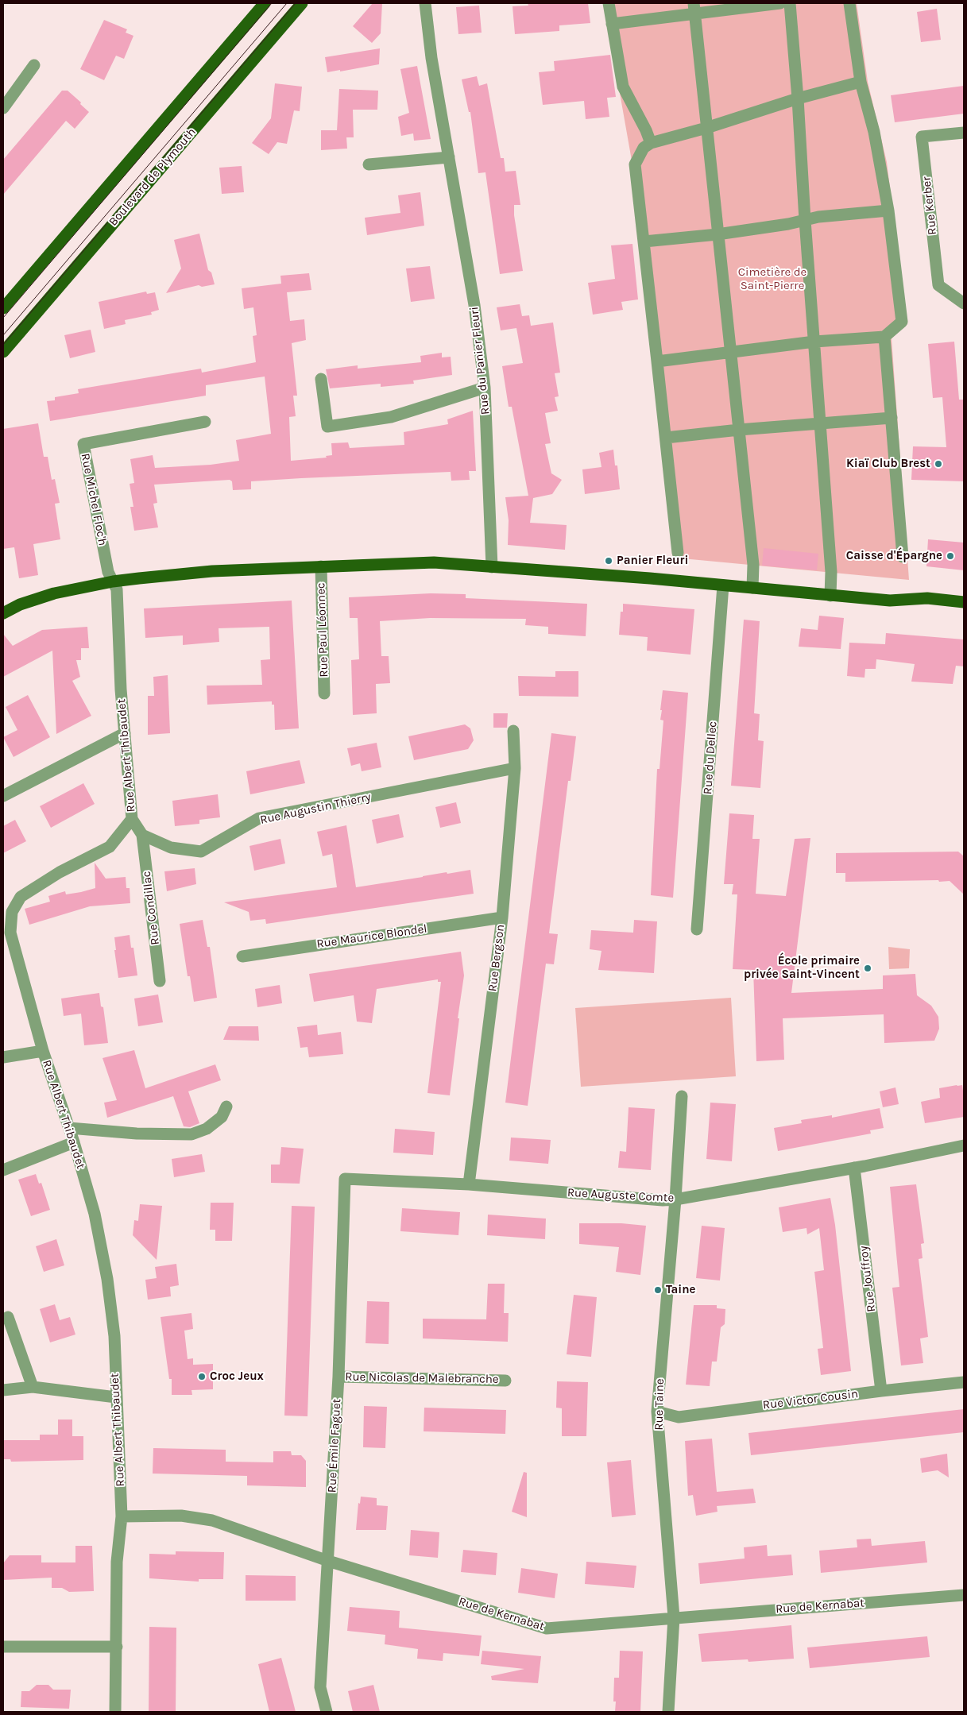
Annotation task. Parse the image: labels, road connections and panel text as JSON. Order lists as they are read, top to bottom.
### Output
{
  "streets": {
    "main road": ["Boulevard de Plymouth"],
    "street": [
      "Rue Kerber",
      "Rue du Panier Fleuri",
      "Rue Michel Floc'h",
      "Rue Paul Léonnec",
      "Rue Albert Thibaudet",
      "Rue du Dellec",
      "Rue Augustin Thierry",
      "Rue Condillac",
      "Rue Maurice Blondel",
      "Rue Bergson",
      "Rue Auguste Comte",
      "Rue Jouffroy",
      "Rue Nicolas de Malebranche",
      "Rue Victor Cousin",
      "Rue Taine",
      "Rue Émile Faguet",
      "Rue de Kernabat"
    ]
  },
  "crossings": [
    ["Rue Michel Floc'h", "Rue Albert Thibaudet"],
    ["Rue Albert Thibaudet", "Rue de Kernabat"],
    ["Rue Augustin Thierry", "Rue Condillac"],
    ["Rue Augustin Thierry", "Rue Bergson"],
    ["Rue Maurice Blondel", "Rue Bergson"],
    ["Rue Bergson", "Rue Auguste Comte"],
    ["Rue Auguste Comte", "Rue Jouffroy"],
    ["Rue Auguste Comte", "Rue Taine"],
    ["Rue Auguste Comte", "Rue Émile Faguet"],
    ["Rue Jouffroy", "Rue Victor Cousin"],
    ["Rue Nicolas de Malebranche", "Rue Émile Faguet"],
    ["Rue Victor Cousin", "Rue Taine"],
    ["Rue Taine", "Rue de Kernabat"],
    ["Rue Émile Faguet", "Rue de Kernabat"]
  ],
  "parks": ["Cimetière de Saint-Pierre"],
  "places": [
    "Kiaï Club Brest",
    "Caisse d'Épargne",
    "Panier Fleuri",
    "École primaire privée Saint-Vincent",
    "Taine",
    "Croc Jeux"
  ]
}
